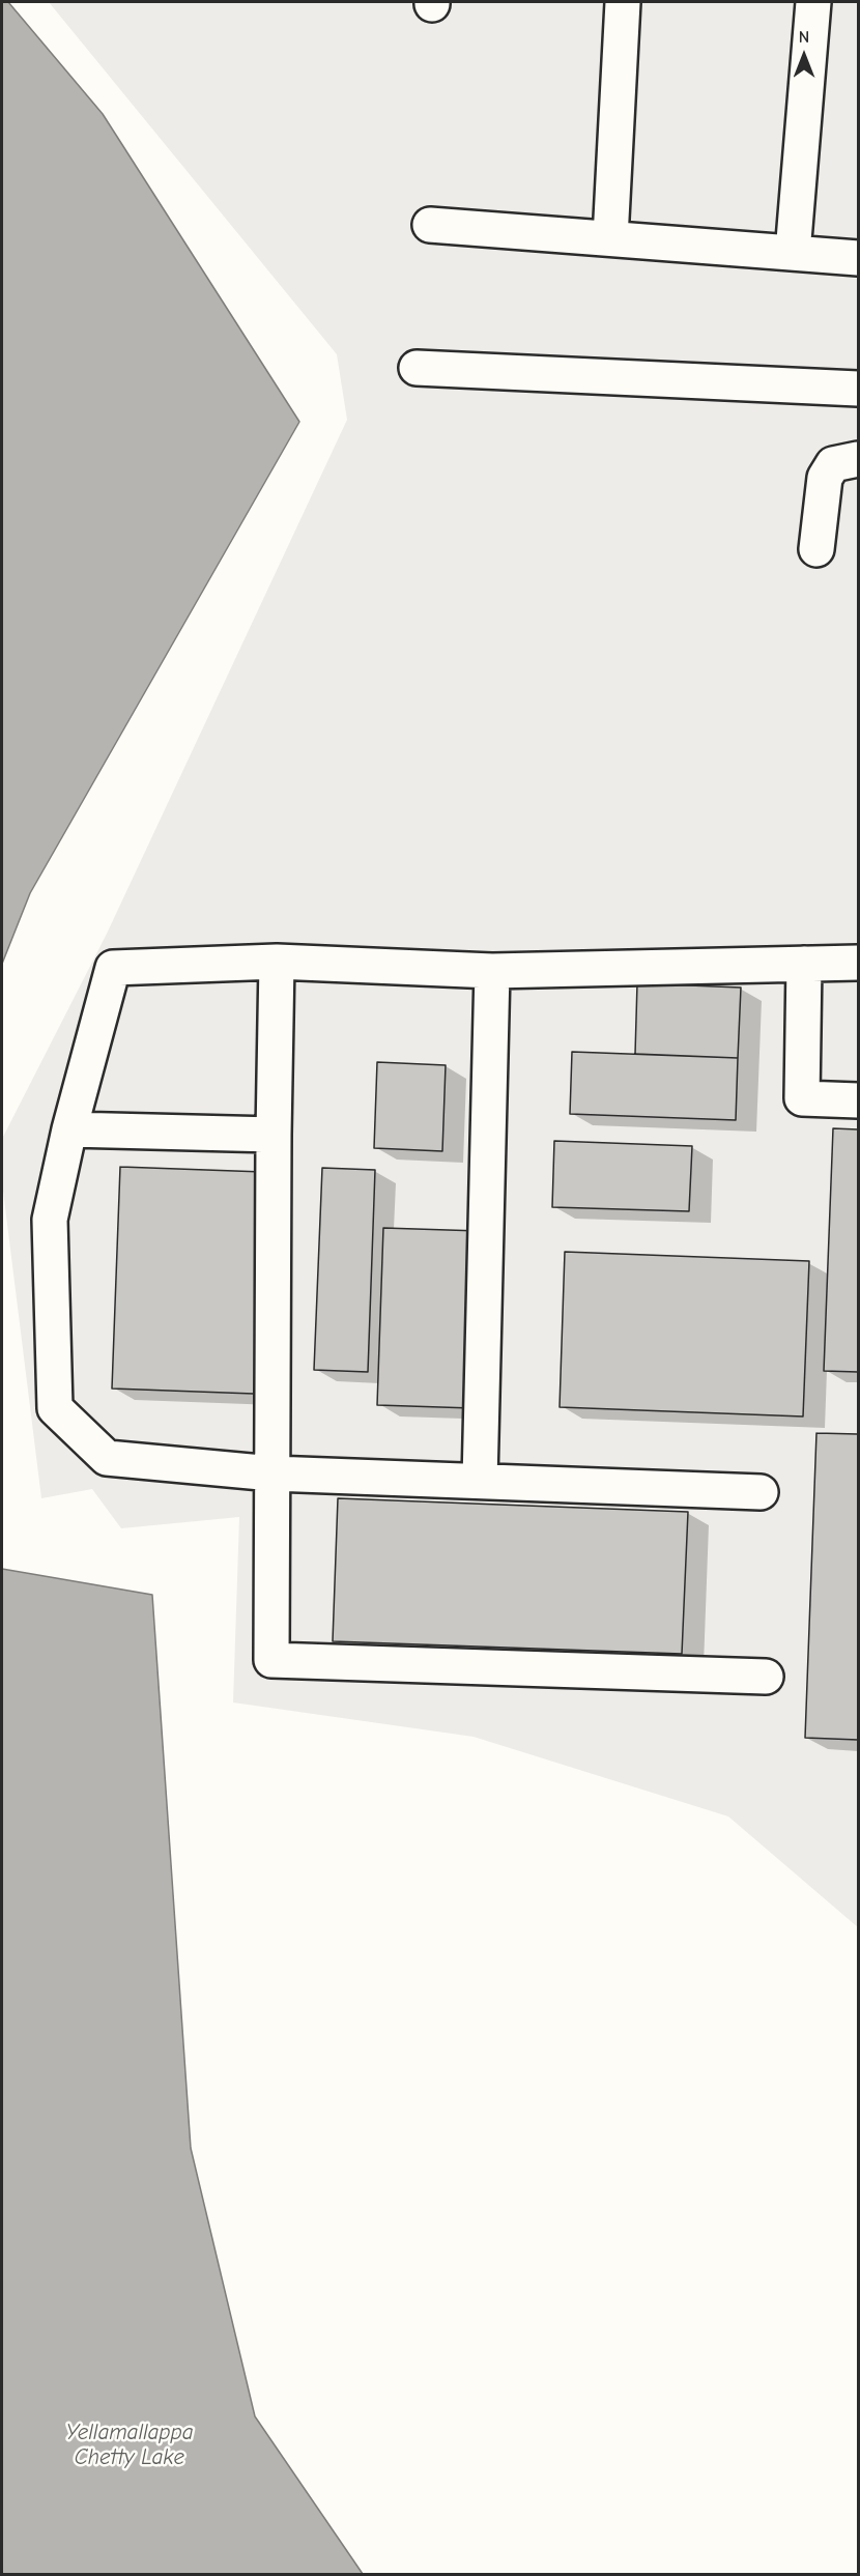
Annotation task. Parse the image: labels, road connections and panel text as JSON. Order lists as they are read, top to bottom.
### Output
{
  "water": ["Yellamallappa Chetty Lake"],
  "north": "top"
}
